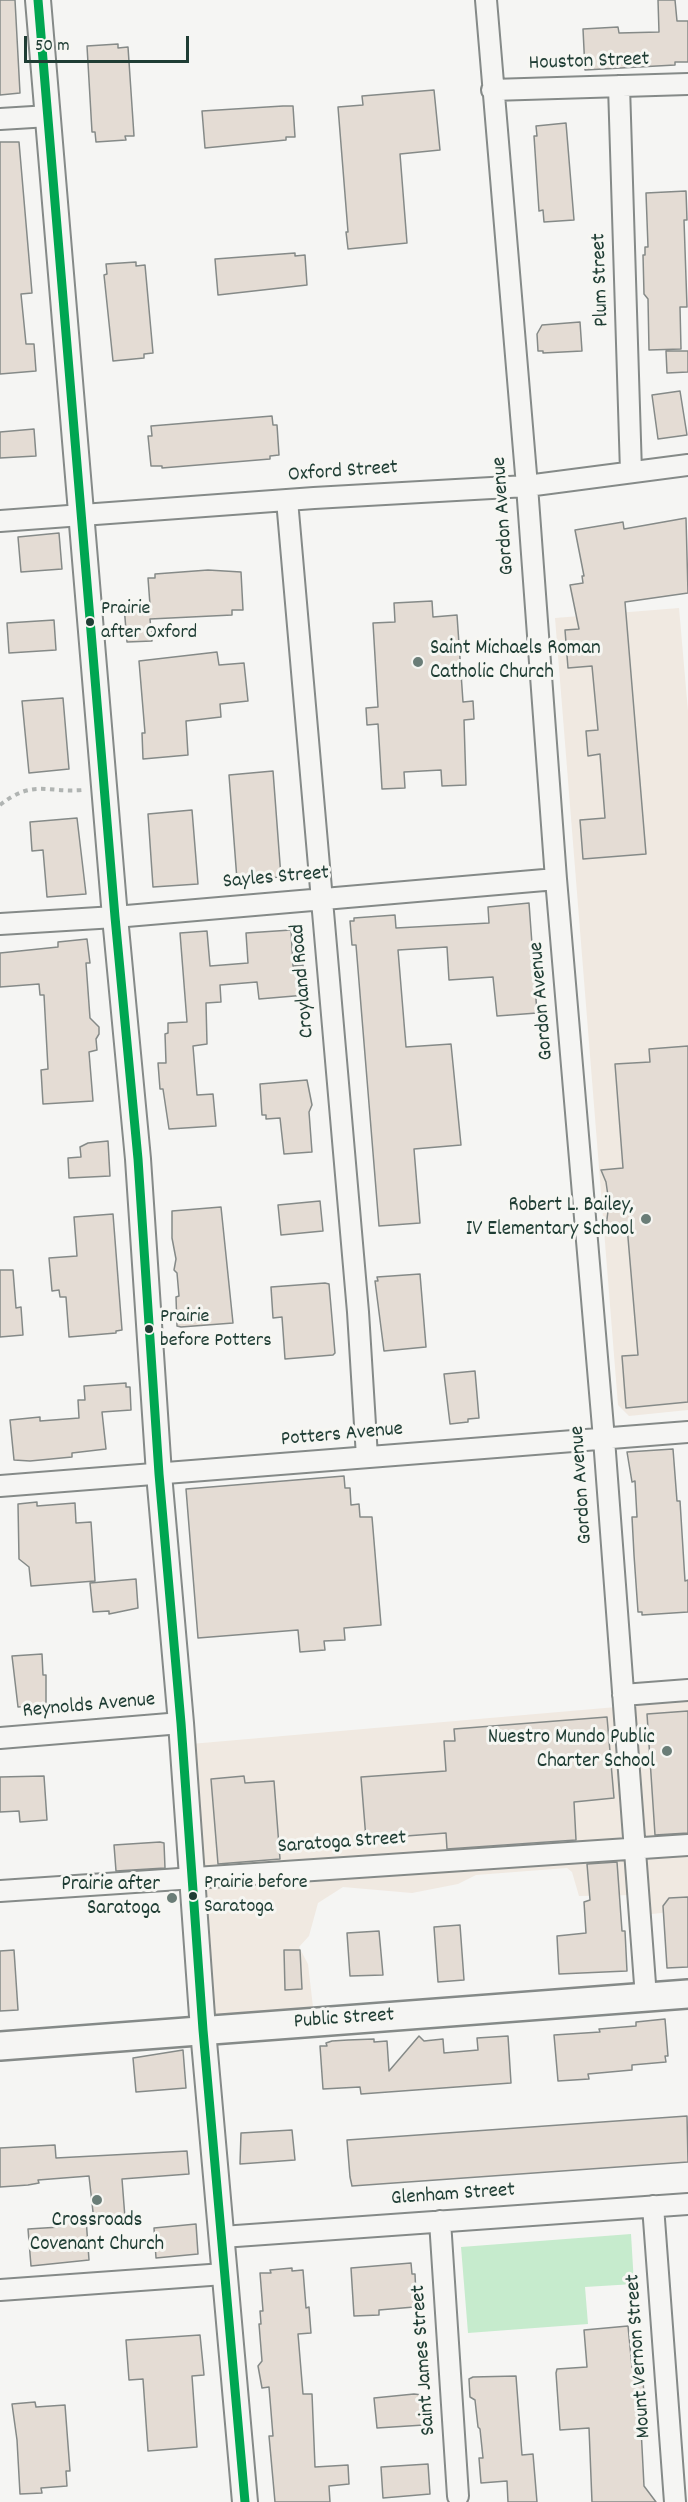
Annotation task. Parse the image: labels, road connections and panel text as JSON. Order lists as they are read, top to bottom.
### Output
{
  "streets": {
    "main road": ["Public Street"],
    "street": [
      "Houston Street",
      "Plum Street",
      "Oxford Street",
      "Gordon Avenue",
      "Sayles Street",
      "Croyland Road",
      "Potters Avenue",
      "Reynolds Avenue",
      "Saratoga Street",
      "Glenham Street",
      "Mount Vernon Street",
      "Saint James Street"
    ]
  },
  "crossings": [
    ["Houston Street", "Plum Street"],
    ["Houston Street", "Gordon Avenue"],
    ["Plum Street", "Oxford Street"],
    ["Oxford Street", "Gordon Avenue"],
    ["Oxford Street", "Croyland Road"],
    ["Gordon Avenue", "Sayles Street"],
    ["Gordon Avenue", "Potters Avenue"],
    ["Gordon Avenue", "Saratoga Street"],
    ["Gordon Avenue", "Public Street"],
    ["Sayles Street", "Croyland Road"],
    ["Croyland Road", "Potters Avenue"],
    ["Glenham Street", "Mount Vernon Street"],
    ["Glenham Street", "Saint James Street"]
  ],
  "places": [
    "Prairie after Oxford",
    "Saint Michaels Roman Catholic Church",
    "Robert L. Bailey, IV Elementary School",
    "Prairie before Potters",
    "Nuestro Mundo Public Charter School",
    "Prairie before Saratoga",
    "Prairie after Saratoga",
    "Crossroads Covenant Church"
  ],
  "scale_bar": "50 m"
}
